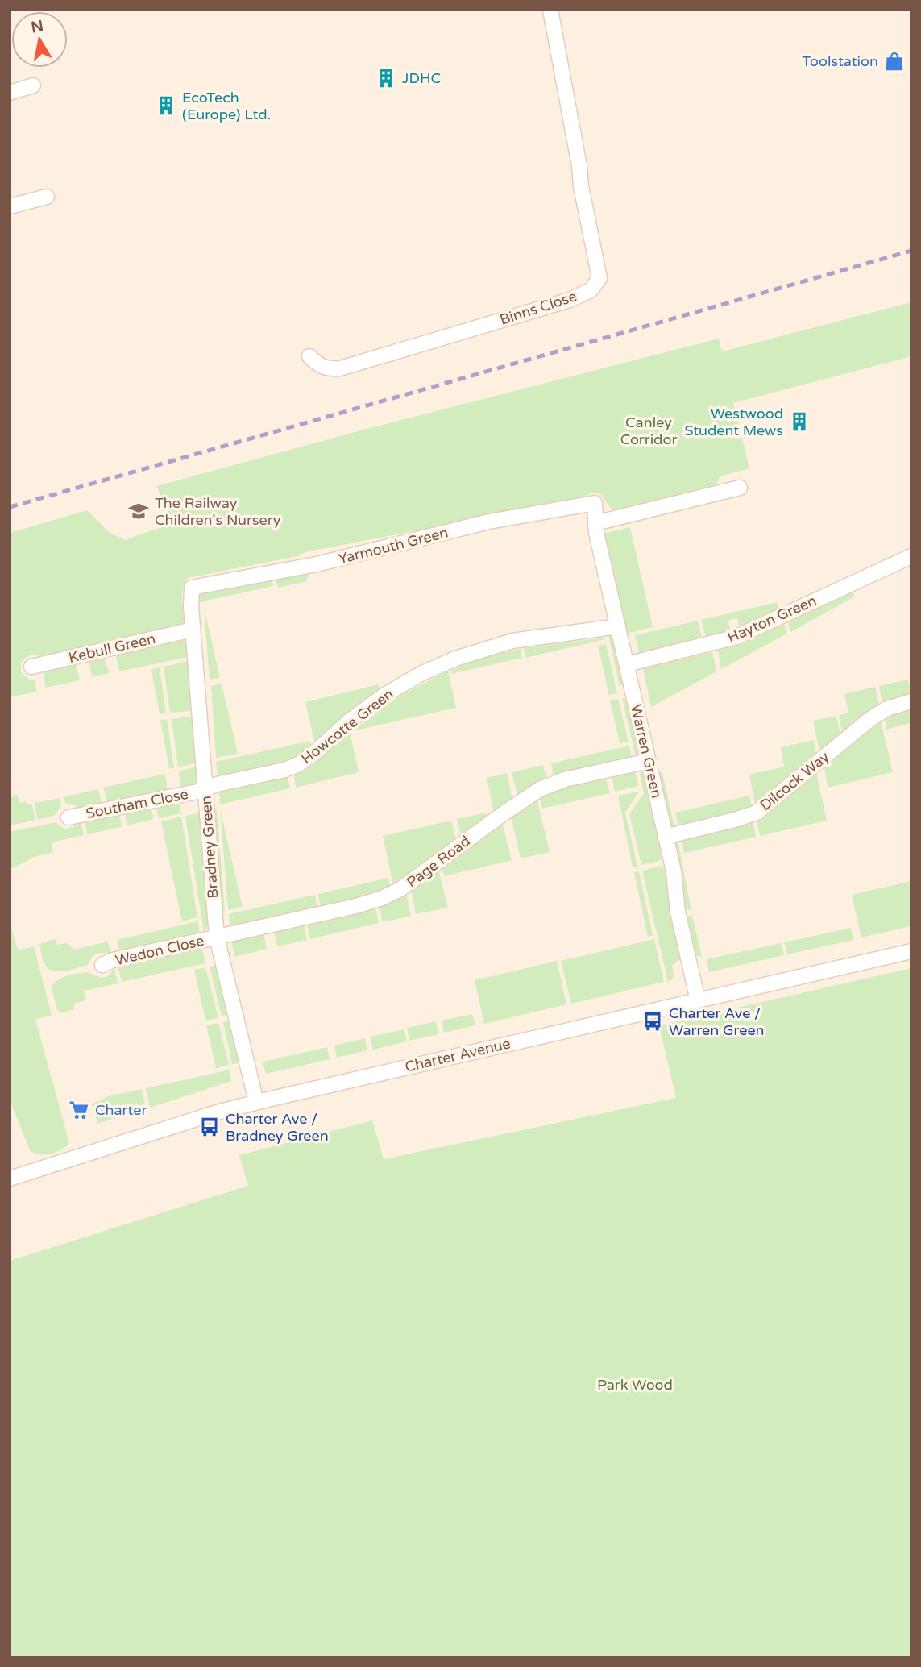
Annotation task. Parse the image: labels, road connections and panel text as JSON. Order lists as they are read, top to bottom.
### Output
{
  "streets": {
    "street": [
      "Binns Close",
      "Yarmouth Green",
      "Hayton Green",
      "Kebull Green",
      "Howcotte Green",
      "Warren Green",
      "Dilcock Way",
      "Southam Close",
      "Bradney Green",
      "Page Road",
      "Wedon Close",
      "Charter Avenue"
    ]
  },
  "crossings": [
    ["Yarmouth Green", "Warren Green"],
    ["Yarmouth Green", "Bradney Green"],
    ["Hayton Green", "Warren Green"],
    ["Kebull Green", "Bradney Green"],
    ["Howcotte Green", "Warren Green"],
    ["Howcotte Green", "Southam Close"],
    ["Howcotte Green", "Bradney Green"],
    ["Warren Green", "Dilcock Way"],
    ["Warren Green", "Page Road"],
    ["Warren Green", "Charter Avenue"],
    ["Southam Close", "Bradney Green"],
    ["Bradney Green", "Page Road"],
    ["Bradney Green", "Wedon Close"],
    ["Bradney Green", "Charter Avenue"],
    ["Page Road", "Wedon Close"]
  ],
  "parks": ["Canley Corridor", "Park Wood"],
  "places": {
    "shop": ["Toolstation"],
    "building": ["JDHC", "EcoTech (Europe) Ltd.", "Westwood Student Mews"],
    "school or university": ["The Railway Children's Nursery"],
    "bus stop": ["Charter Ave / Warren Green", "Charter Ave / Bradney Green"],
    "supermarket": ["Charter"]
  },
  "north": "top"
}
